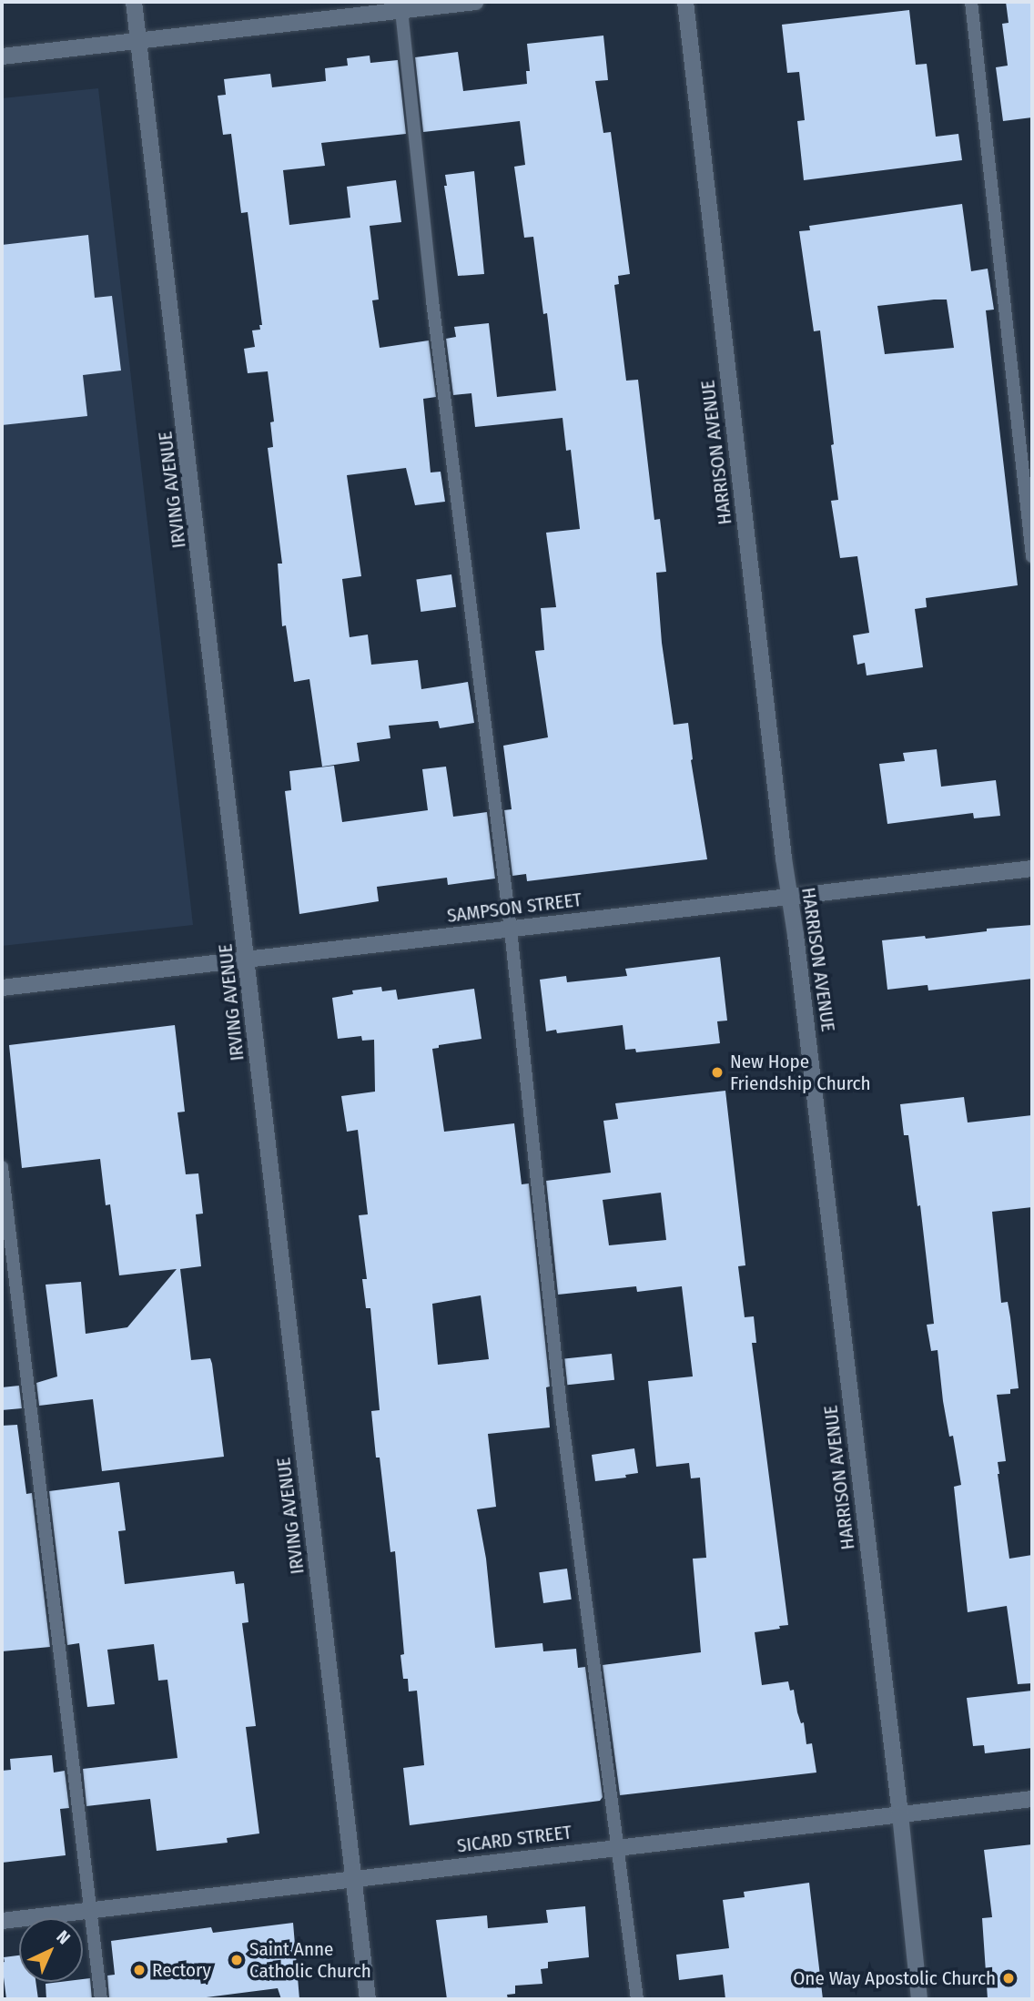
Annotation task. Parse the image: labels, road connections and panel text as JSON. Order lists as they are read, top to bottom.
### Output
{
  "streets": {
    "street": [
      "HARRISON AVENUE",
      "IRVING AVENUE",
      "SAMPSON STREET",
      "SICARD STREET"
    ]
  },
  "crossings": [
    ["HARRISON AVENUE", "SAMPSON STREET"],
    ["HARRISON AVENUE", "SICARD STREET"],
    ["IRVING AVENUE", "SAMPSON STREET"],
    ["IRVING AVENUE", "SICARD STREET"]
  ],
  "places": [
    "New Hope Friendship Church",
    "Saint Anne Catholic Church",
    "Rectory",
    "One Way Apostolic Church"
  ],
  "north": "top right"
}
